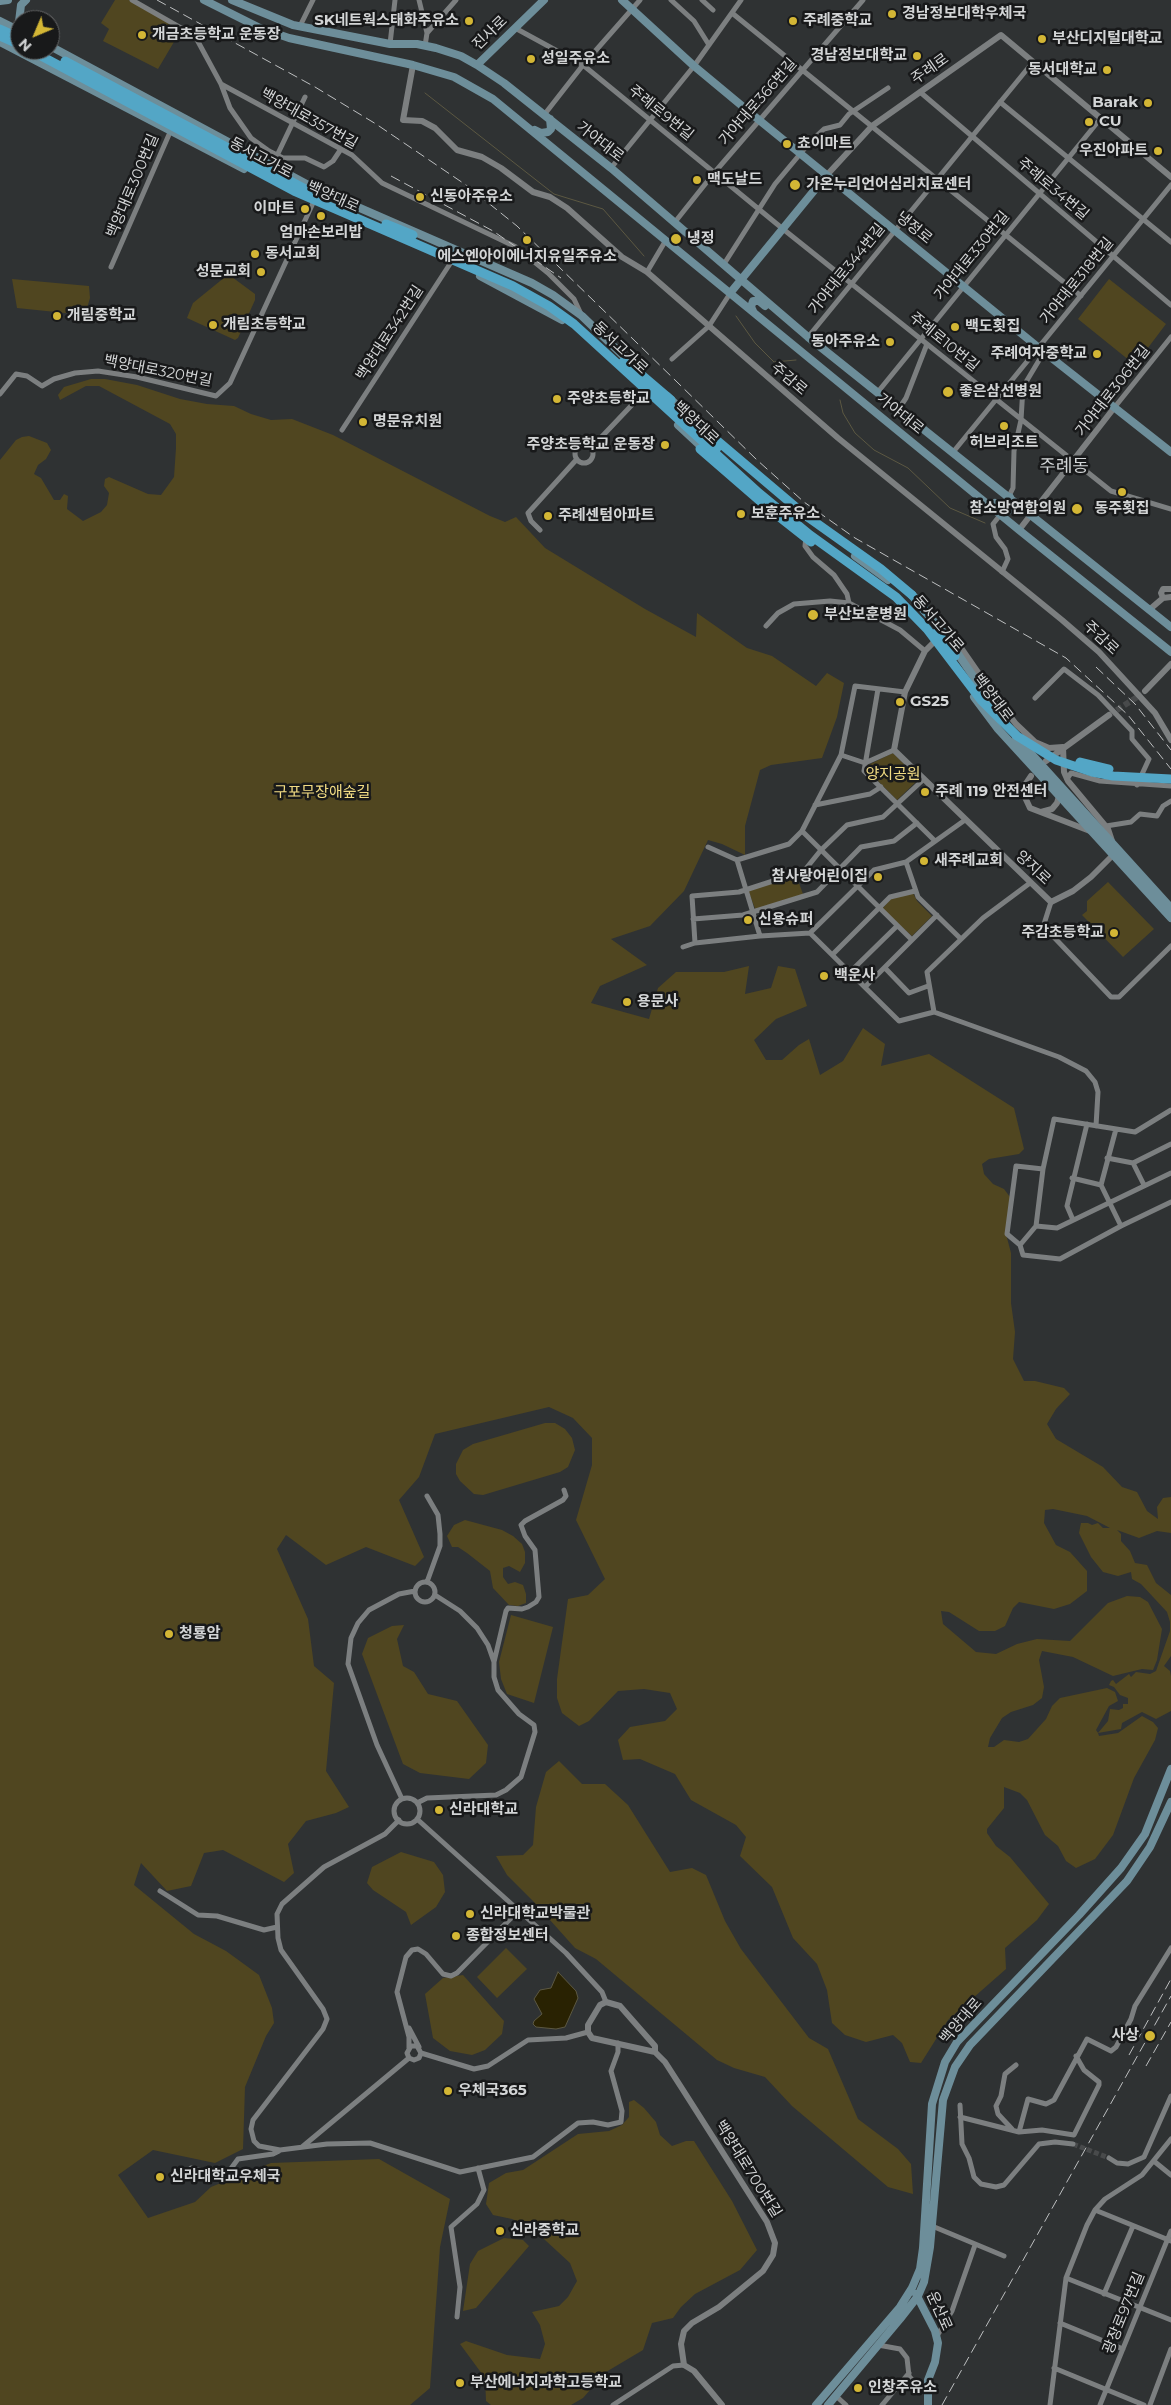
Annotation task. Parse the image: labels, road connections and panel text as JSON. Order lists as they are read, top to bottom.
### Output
{
  "streets": {
    "highway": ["동서고가로"],
    "main road": [
      "진사로",
      "주례로",
      "가야대로",
      "백양대로",
      "냉정로",
      "운산로"
    ],
    "street": [
      "가야대로366번길",
      "주례로9번길",
      "백양대로357번길",
      "백양대로300번길",
      "주례로34번길",
      "가야대로330번길",
      "가야대로344번길",
      "가야대로318번길",
      "백양대로342번길",
      "주례로10번길",
      "백양대로320번길",
      "주감로",
      "가야대로306번길",
      "양지로",
      "백양대로700번길",
      "광장로97번길"
    ]
  },
  "crossings": [
    ["진사로", "주례로9번길"],
    ["진사로", "가야대로"],
    ["주례로", "주례로9번길"],
    ["주례로", "가야대로"],
    ["주례로", "주례로34번길"],
    ["주례로", "냉정로"],
    ["주례로", "가야대로330번길"],
    ["주례로", "가야대로344번길"],
    ["주례로", "주례로10번길"],
    ["가야대로366번길", "주례로9번길"],
    ["가야대로366번길", "가야대로"],
    ["가야대로366번길", "냉정로"],
    ["주례로9번길", "주례로10번길"],
    ["백양대로357번길", "백양대로"],
    ["가야대로", "가야대로330번길"],
    ["가야대로", "가야대로344번길"],
    ["가야대로", "가야대로318번길"],
    ["가야대로", "주례로10번길"],
    ["가야대로", "주감로"],
    ["가야대로", "가야대로306번길"],
    ["백양대로300번길", "백양대로"],
    ["주례로34번길", "가야대로330번길"],
    ["주례로34번길", "가야대로344번길"],
    ["주례로34번길", "가야대로318번길"],
    ["백양대로", "백양대로342번길"],
    ["백양대로", "백양대로320번길"],
    ["백양대로", "양지로"],
    ["백양대로", "운산로"],
    ["냉정로", "가야대로330번길"],
    ["냉정로", "가야대로344번길"],
    ["냉정로", "가야대로318번길"],
    ["냉정로", "가야대로306번길"],
    ["가야대로330번길", "주례로10번길"],
    ["가야대로344번길", "주례로10번길"],
    ["가야대로318번길", "주례로10번길"],
    ["주례로10번길", "가야대로306번길"]
  ],
  "districts": ["주례동"],
  "parks": ["양지공원", "구포무장애숲길"],
  "places": [
    "경남정보대학우체국",
    "SK네트웍스태화주유소",
    "주례중학교",
    "개금초등학교 운동장",
    "부산디지털대학교",
    "경남정보대학교",
    "성일주유소",
    "동서대학교",
    "Barak",
    "CU",
    "쵸이마트",
    "우진아파트",
    "맥도날드",
    "가온누리언어심리치료센터",
    "신동아주유소",
    "이마트",
    "엄마손보리밥",
    "냉정",
    "에스엔아이에너지유일주유소",
    "동서교회",
    "성문교회",
    "개림중학교",
    "개림초등학교",
    "백도횟집",
    "동아주유소",
    "주례여자중학교",
    "좋은삼선병원",
    "주양초등학교",
    "명문유치원",
    "허브리조트",
    "주양초등학교 운동장",
    "동주횟집",
    "참소망연합의원",
    "보훈주유소",
    "주례센텀아파트",
    "부산보훈병원",
    "GS25",
    "주례 119 안전센터",
    "새주례교회",
    "참사랑어린이집",
    "신용슈퍼",
    "주감초등학교",
    "백운사",
    "용문사",
    "청룡암",
    "신라대학교",
    "신라대학교박물관",
    "종합정보센터",
    "사상",
    "우체국365",
    "신라대학교우체국",
    "신라중학교",
    "부산에너지과학고등학교",
    "인창주유소"
  ],
  "north": "bottom left"
}
